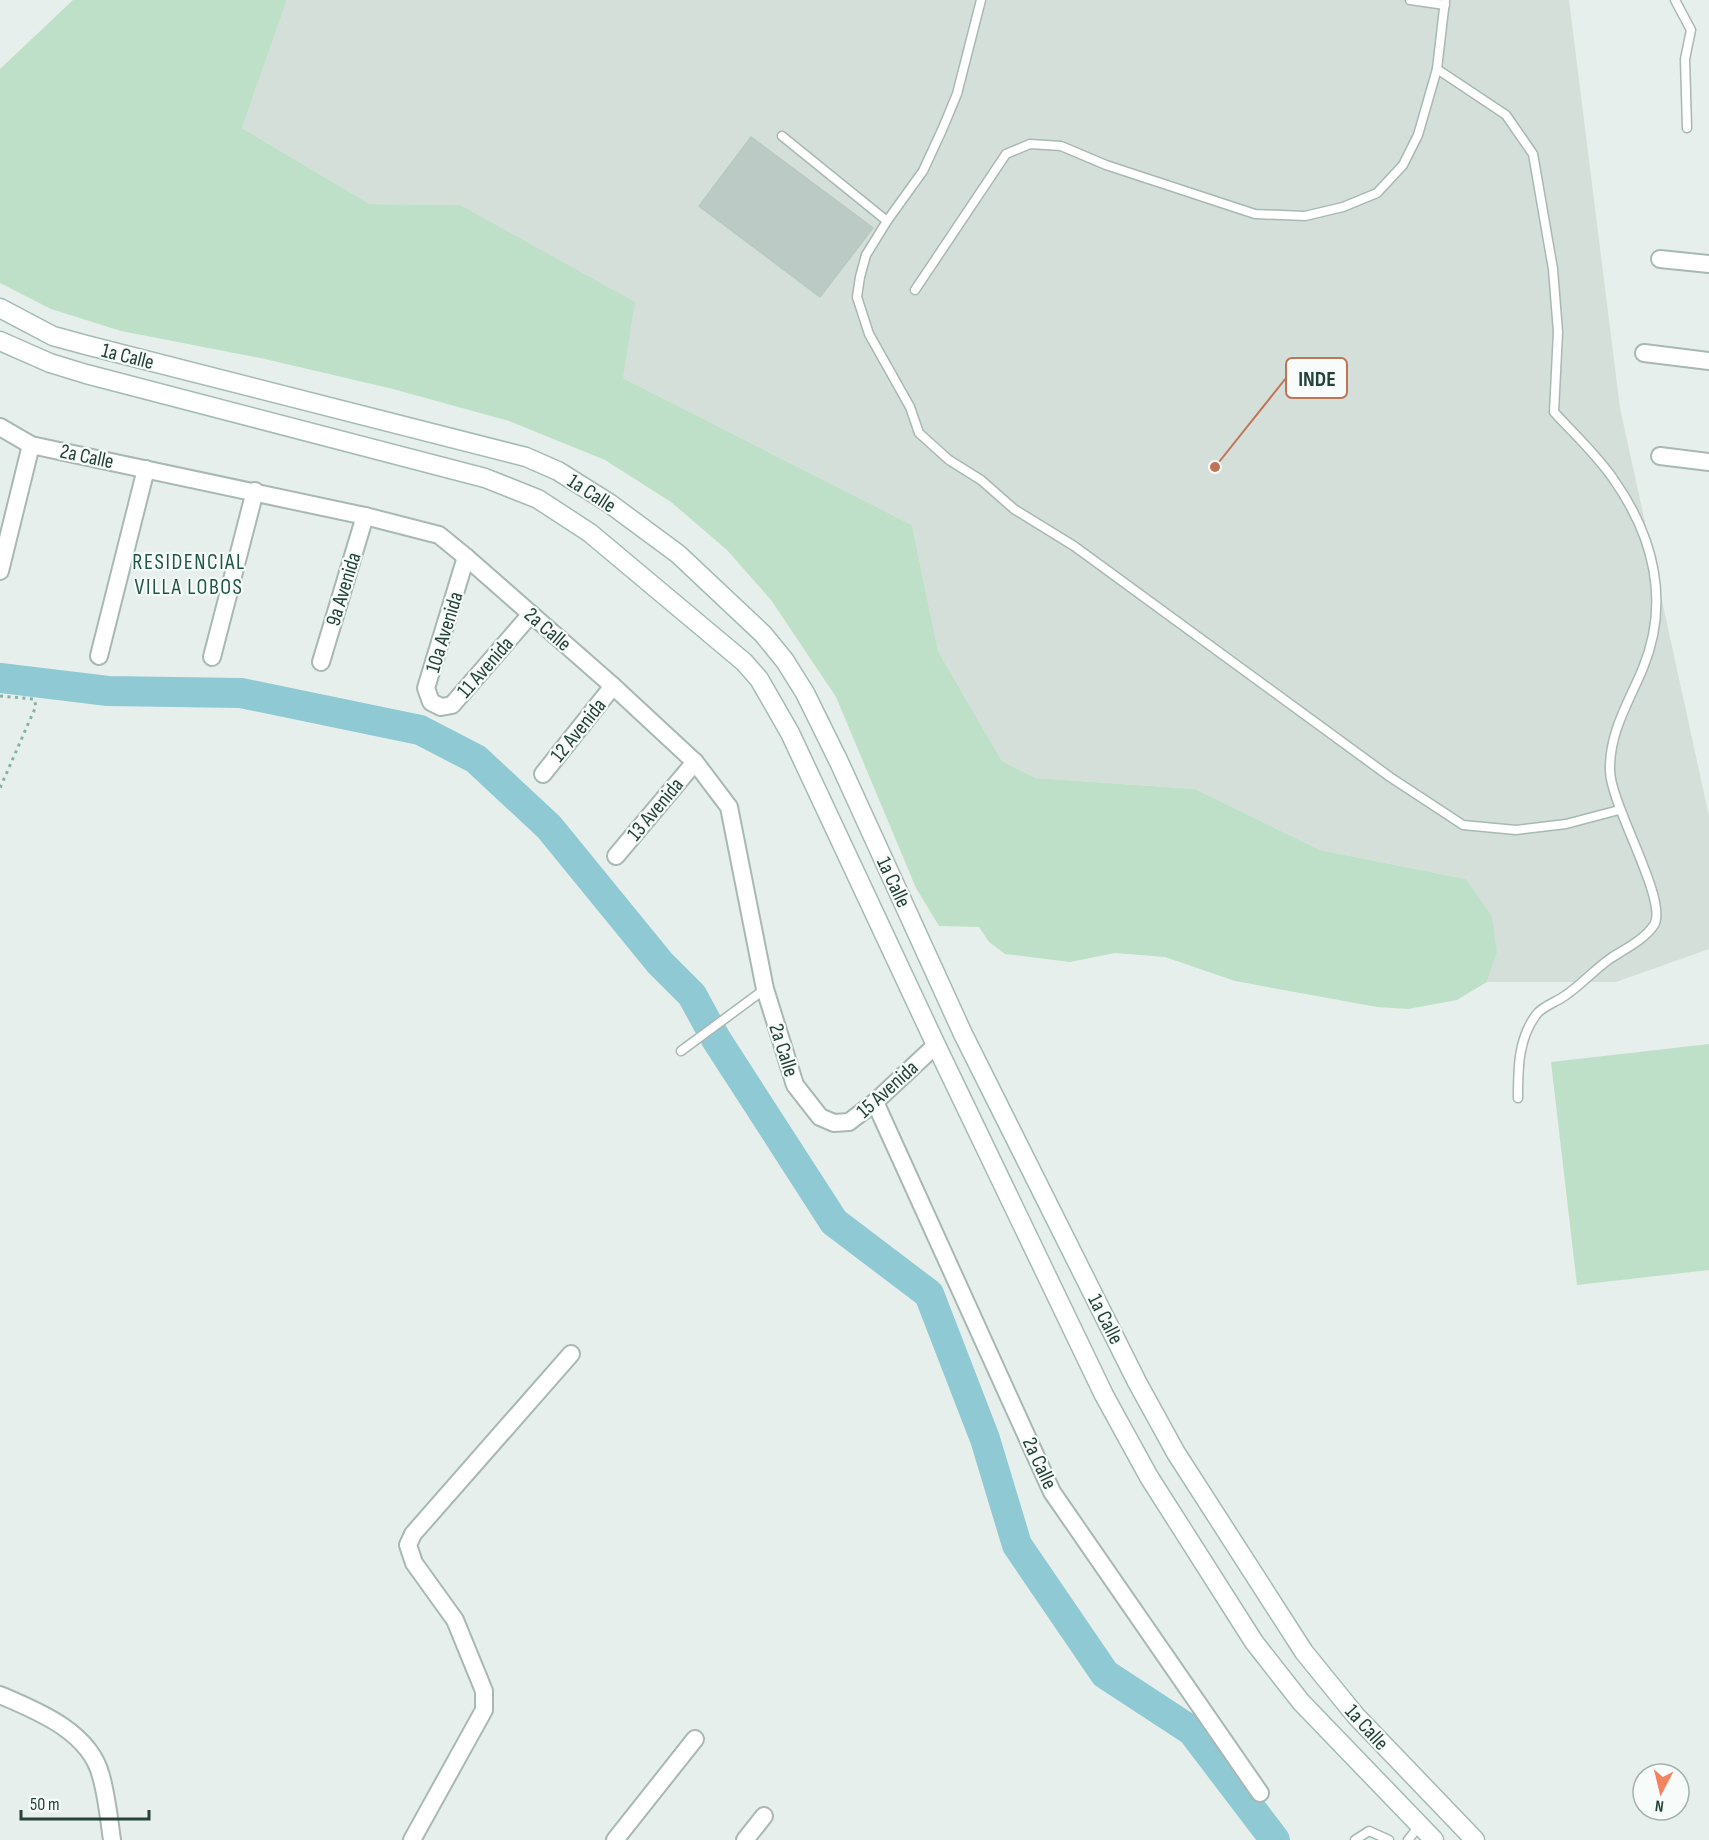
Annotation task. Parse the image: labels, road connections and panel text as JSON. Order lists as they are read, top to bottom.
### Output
{
  "streets": {
    "main road": ["1a Calle"],
    "street": [
      "2a Calle",
      "9a Avenida",
      "10a Avenida",
      "11 Avenida",
      "12 Avenida",
      "13 Avenida",
      "15 Avenida"
    ]
  },
  "crossings": [
    ["1a Calle", "15 Avenida"],
    ["2a Calle", "9a Avenida"],
    ["2a Calle", "10a Avenida"],
    ["2a Calle", "11 Avenida"],
    ["2a Calle", "12 Avenida"],
    ["2a Calle", "13 Avenida"],
    ["2a Calle", "15 Avenida"],
    ["10a Avenida", "11 Avenida"]
  ],
  "districts": ["RESIDENCIAL VILLA LOBOS"],
  "places": ["INDE"],
  "scale_bar": "50 m",
  "north": "bottom"
}
